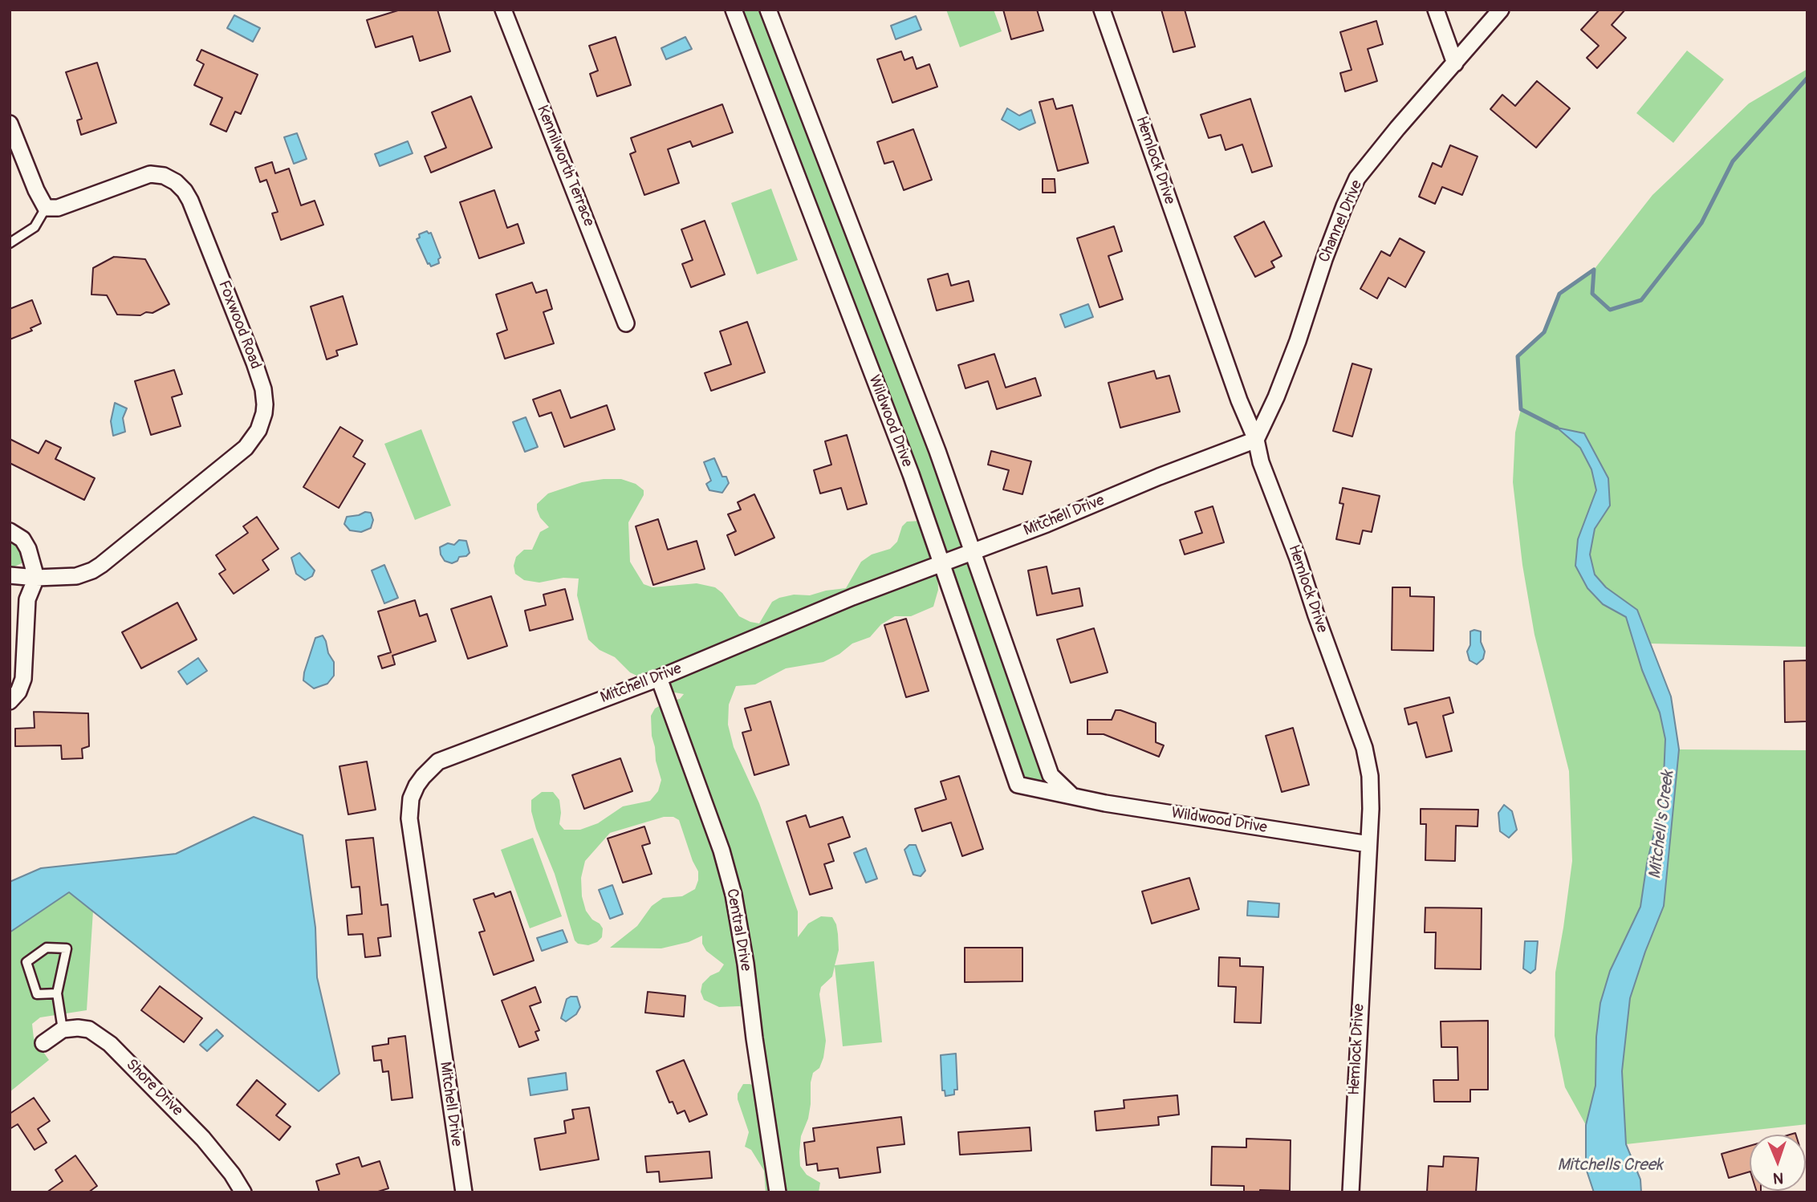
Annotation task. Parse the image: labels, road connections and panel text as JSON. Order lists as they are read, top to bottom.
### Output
{
  "streets": {
    "street": [
      "Hemlock Drive",
      "Kennilworth Terrace",
      "Channel Drive",
      "Foxwood Road",
      "Wildwood Drive",
      "Mitchell Drive",
      "Central Drive",
      "Shore Drive"
    ]
  },
  "crossings": [
    ["Hemlock Drive", "Channel Drive"],
    ["Hemlock Drive", "Wildwood Drive"],
    ["Hemlock Drive", "Mitchell Drive"],
    ["Channel Drive", "Mitchell Drive"],
    ["Wildwood Drive", "Mitchell Drive"],
    ["Mitchell Drive", "Central Drive"]
  ],
  "water": ["Mitchell's Creek", "Mitchells Creek"],
  "north": "bottom"
}
